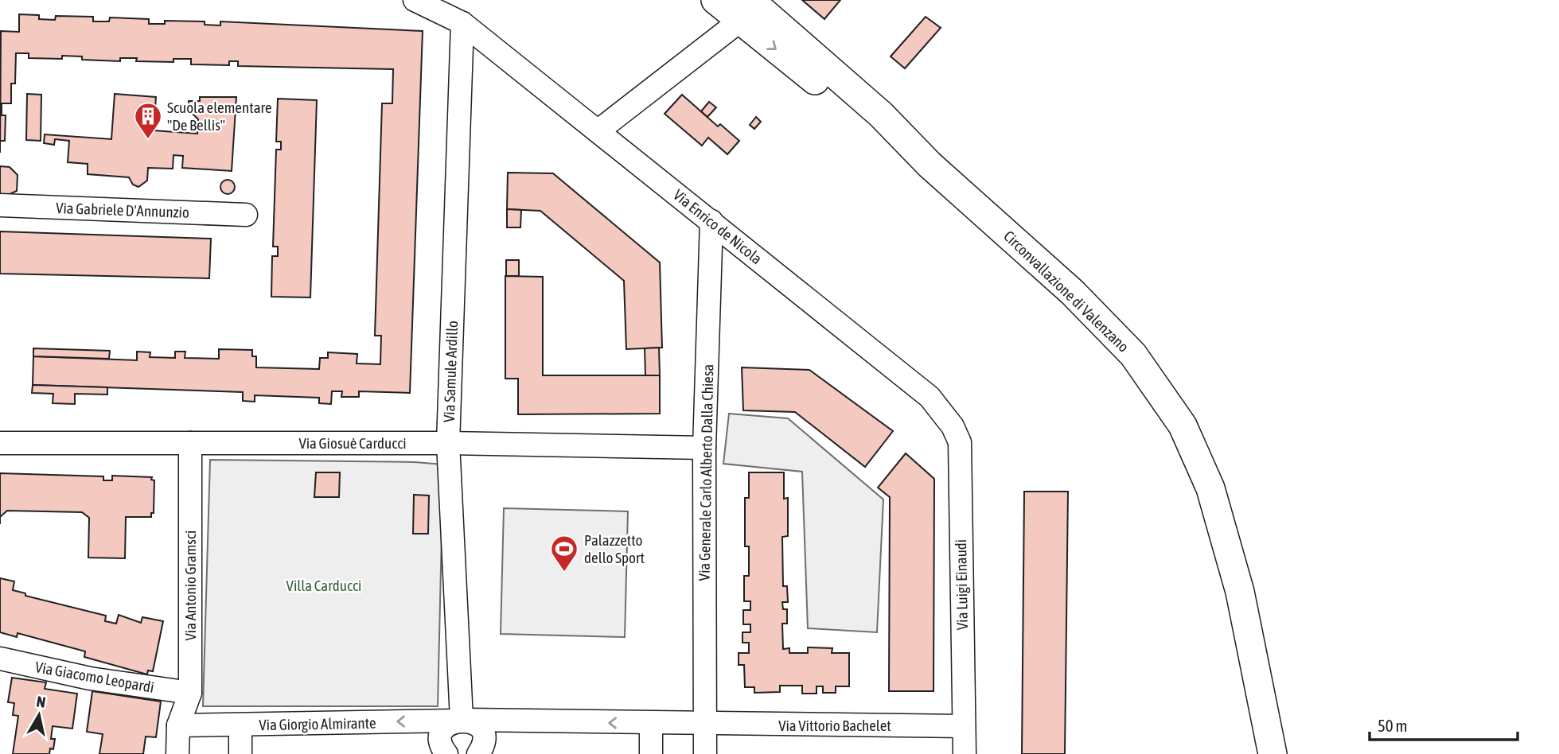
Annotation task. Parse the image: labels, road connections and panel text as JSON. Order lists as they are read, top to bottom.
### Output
{
  "streets": {
    "main road": ["Circonvallazione di Valenzano"],
    "street": [
      "Via Gabriele D'Annunzio",
      "Via Enrico de Nicola",
      "Via Samule Ardillo",
      "Via Giosuè Carducci",
      "Via Generale Carlo Alberto Dalla Chiesa",
      "Via Luigi Einaudi",
      "Via Antonio Gramsci",
      "Via Giacomo Leopardi",
      "Via Giorgio Almirante",
      "Via Vittorio Bachelet"
    ]
  },
  "crossings": [
    ["Via Enrico de Nicola", "Via Samule Ardillo"],
    ["Via Enrico de Nicola", "Via Generale Carlo Alberto Dalla Chiesa"],
    ["Via Enrico de Nicola", "Via Luigi Einaudi"],
    ["Via Samule Ardillo", "Via Giosuè Carducci"],
    ["Via Samule Ardillo", "Via Giorgio Almirante"],
    ["Via Giosuè Carducci", "Via Generale Carlo Alberto Dalla Chiesa"],
    ["Via Giosuè Carducci", "Via Antonio Gramsci"],
    ["Via Generale Carlo Alberto Dalla Chiesa", "Via Giorgio Almirante"],
    ["Via Generale Carlo Alberto Dalla Chiesa", "Via Vittorio Bachelet"],
    ["Via Luigi Einaudi", "Via Vittorio Bachelet"],
    ["Via Antonio Gramsci", "Via Giacomo Leopardi"],
    ["Via Antonio Gramsci", "Via Giorgio Almirante"],
    ["Via Giorgio Almirante", "Via Vittorio Bachelet"]
  ],
  "one_way": ["Via Giorgio Almirante"],
  "parks": ["Villa Carducci"],
  "places": {
    "building": ["Scuola elementare \"De Bellis\""],
    "sports": ["Palazzetto dello Sport"]
  },
  "scale_bar": "50 m",
  "north": "top"
}
